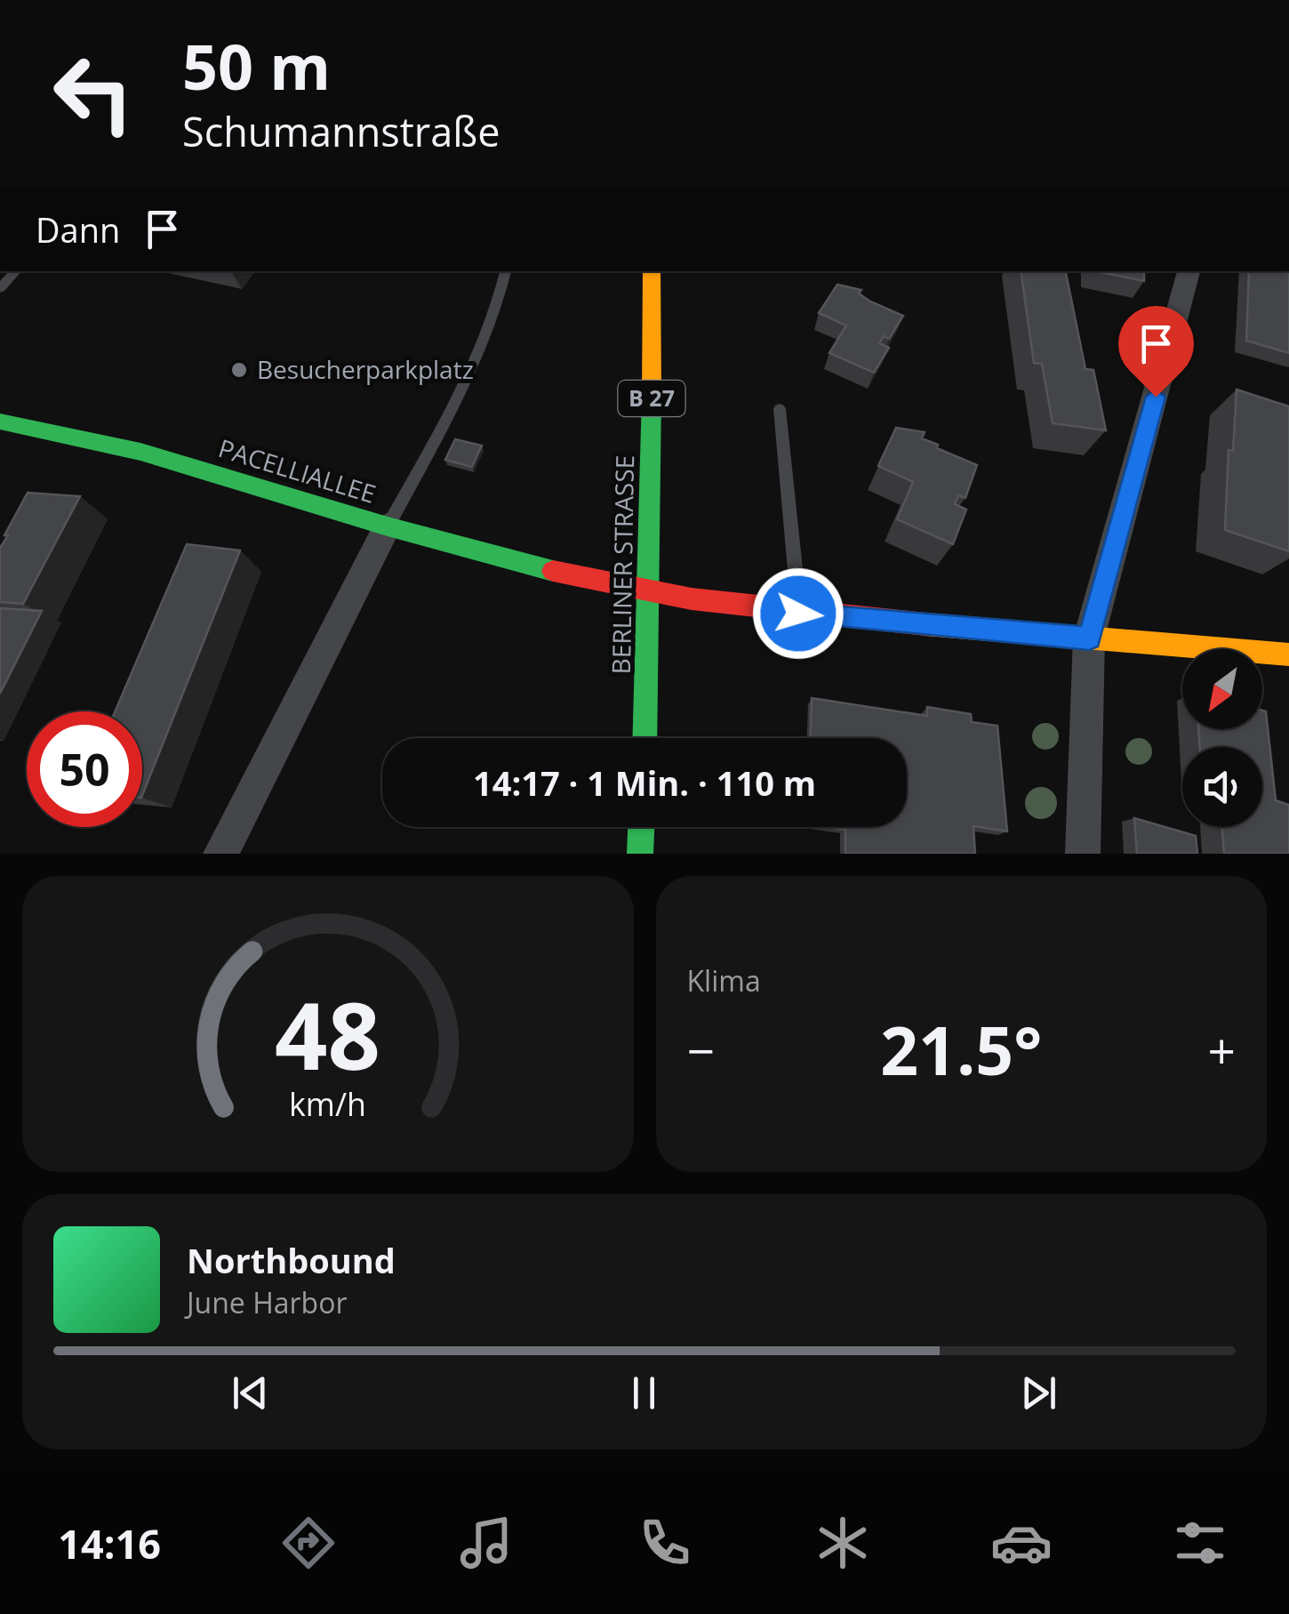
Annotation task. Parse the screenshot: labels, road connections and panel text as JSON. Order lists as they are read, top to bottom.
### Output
{
  "streets": {
    "main road": ["B 27", "PACELLIALLEE", "BERLINER STRASSE"]
  },
  "places": ["Besucherparkplatz"],
  "north": "bottom left",
  "page": {
    "turn": ["50 m", "Schumannstraße"],
    "then": "Dann",
    "limit": "50",
    "trip": "14:17 · 1 Min. · 110 m",
    "tile": "Klima",
    "heat": ["−", "21.5°", "+"],
    "song": ["Northbound", "June Harbor"],
    "tabs": "14:16",
    "gauge": ["48", "km/h"]
  }
}
